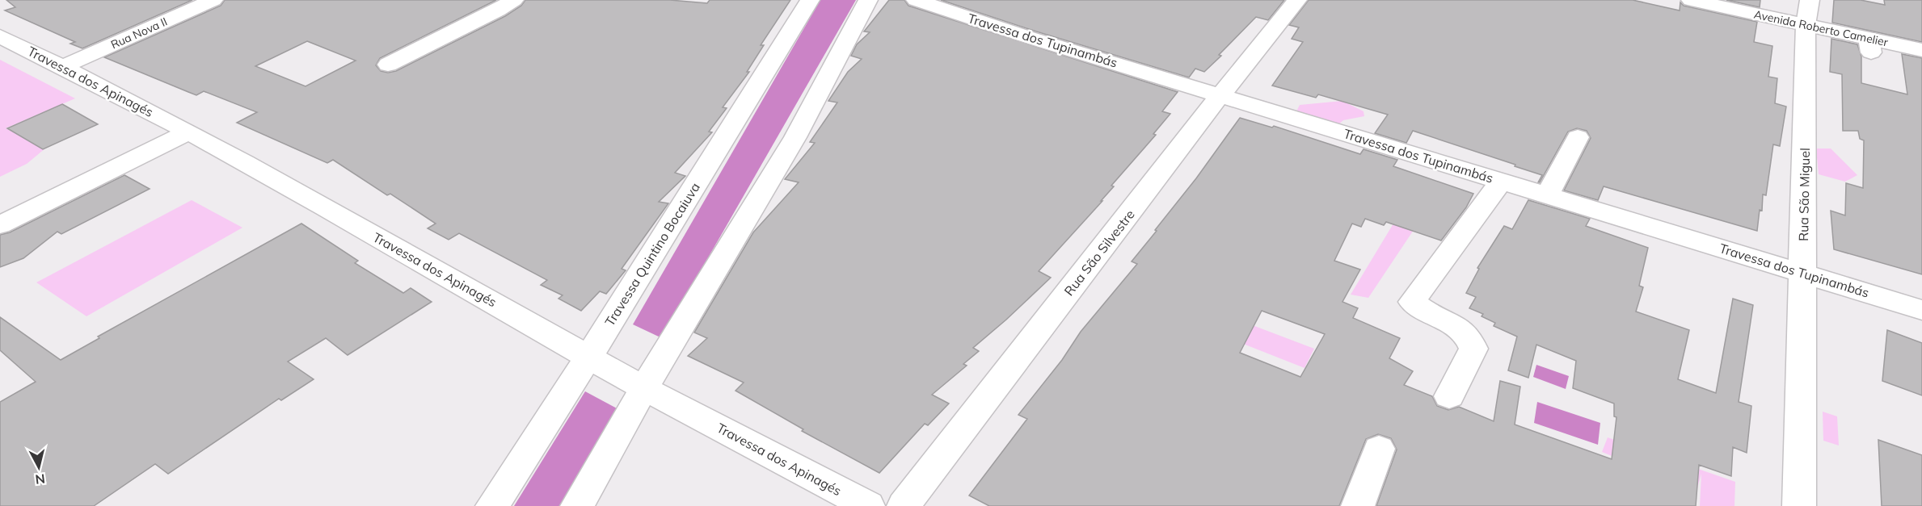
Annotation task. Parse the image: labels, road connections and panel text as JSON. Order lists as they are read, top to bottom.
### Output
{
  "streets": {
    "street": [
      "Avenida Roberto Camelier",
      "Rua Nova II",
      "Travessa dos Tupinambás",
      "Travessa dos Apinagés",
      "Rua São Miguel",
      "Rua São Silvestre",
      "Travessa Quintino Bocaiuva"
    ]
  },
  "crossings": [
    ["Avenida Roberto Camelier", "Rua São Miguel"],
    ["Rua Nova II", "Travessa dos Apinagés"],
    ["Travessa dos Tupinambás", "Rua São Miguel"],
    ["Travessa dos Tupinambás", "Rua São Silvestre"],
    ["Travessa dos Apinagés", "Travessa Quintino Bocaiuva"]
  ],
  "north": "bottom"
}
